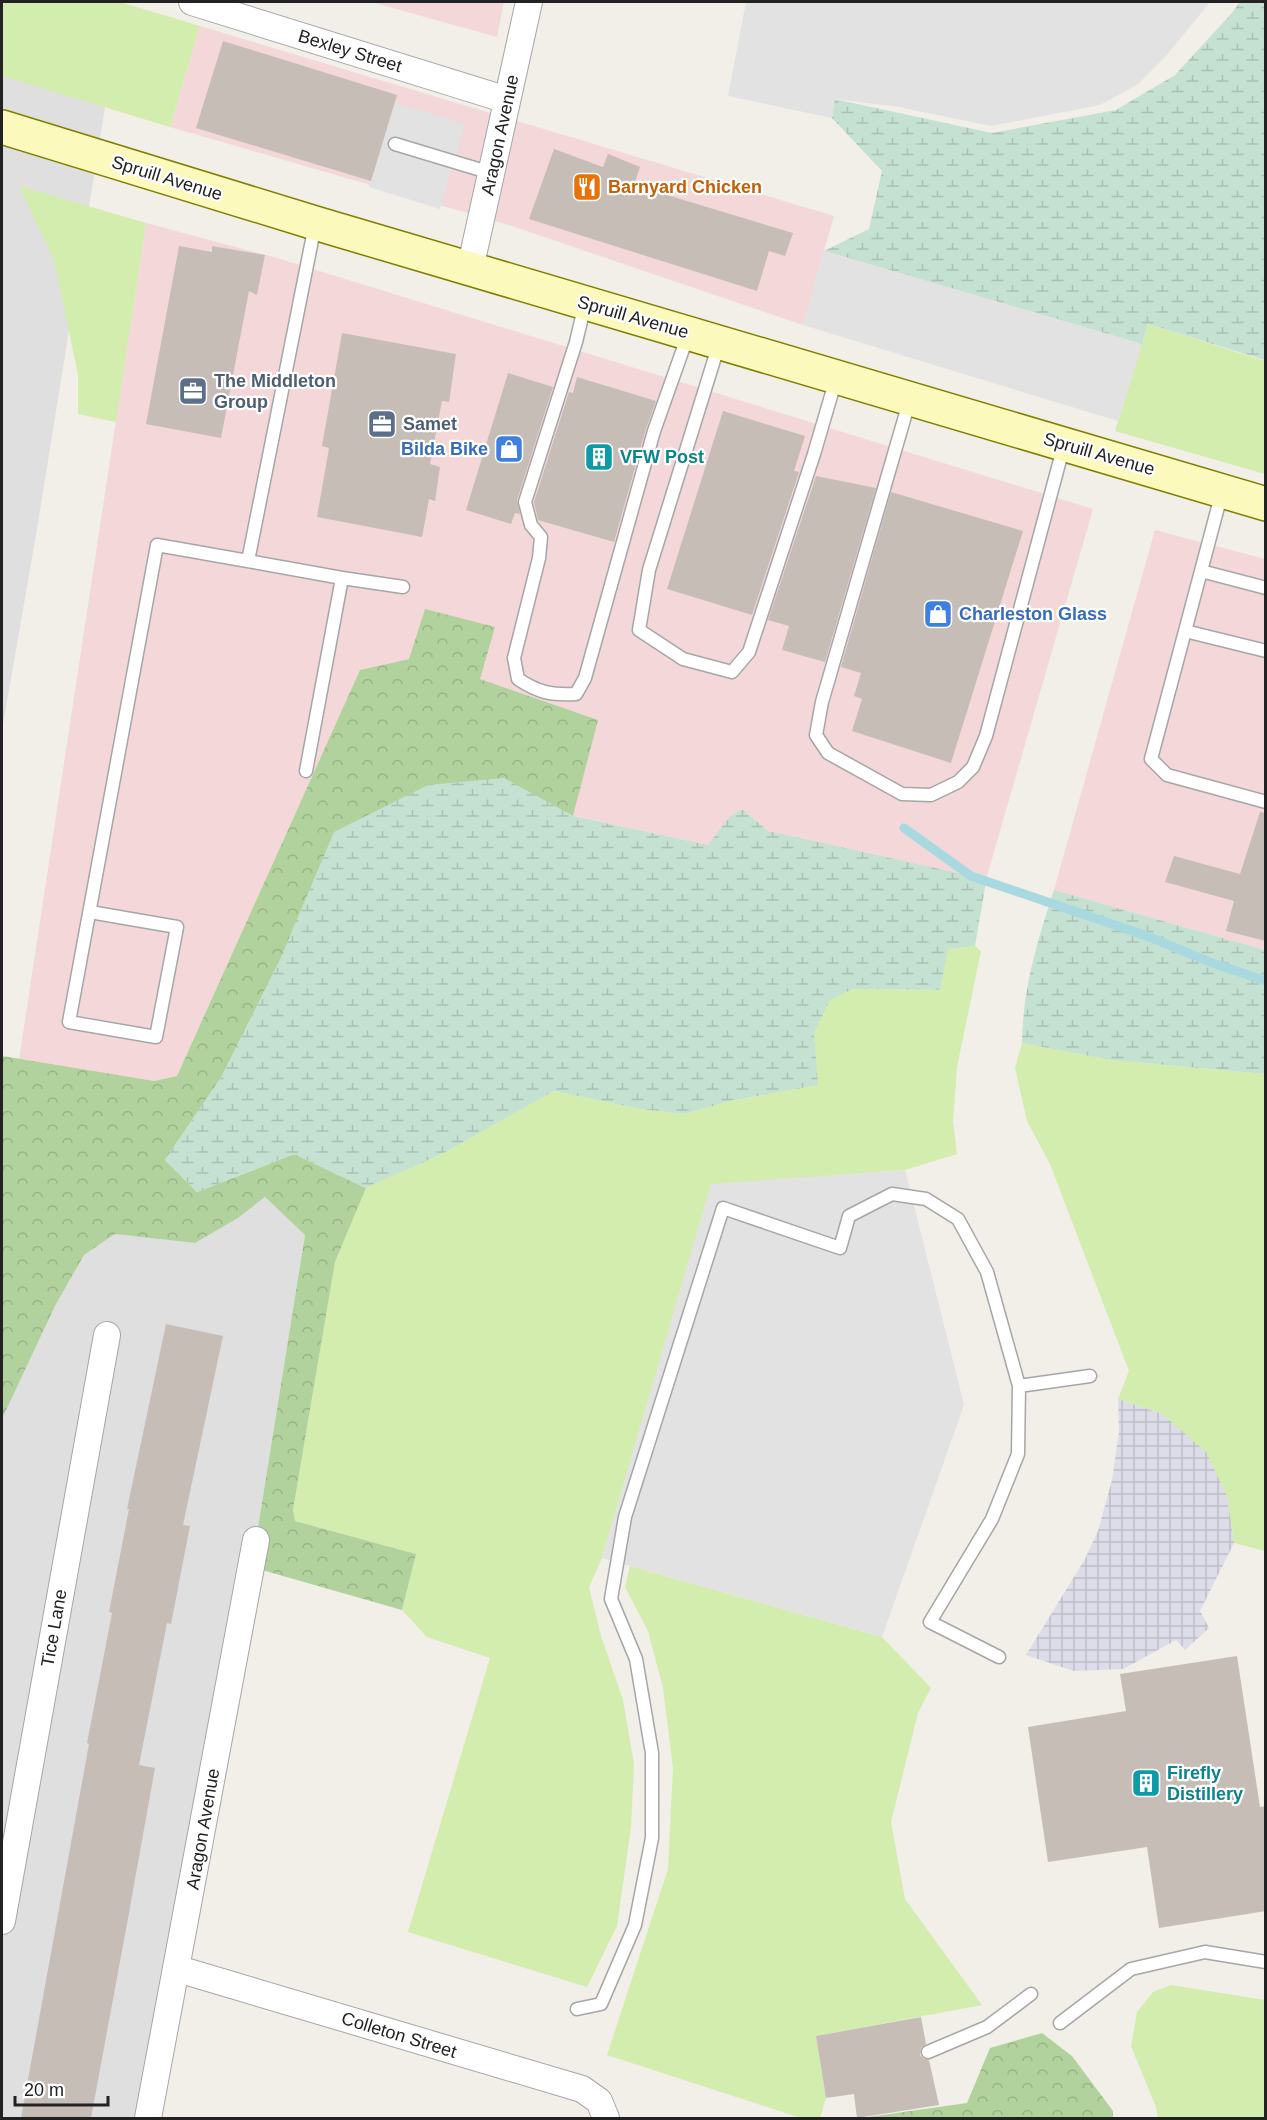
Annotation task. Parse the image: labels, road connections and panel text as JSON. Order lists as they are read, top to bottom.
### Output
{
  "streets": {
    "street": [
      "Bexley Street",
      "Aragon Avenue",
      "Spruill Avenue",
      "Tice Lane",
      "Colleton Street"
    ]
  },
  "crossings": [
    ["Bexley Street", "Aragon Avenue"],
    ["Aragon Avenue", "Spruill Avenue"],
    ["Aragon Avenue", "Colleton Street"]
  ],
  "places": {
    "restaurant": ["Barnyard Chicken"],
    "office": ["The Middleton Group", "Samet"],
    "shop": ["Bilda Bike", "Charleston Glass"],
    "building": ["VFW Post", "Firefly Distillery"]
  },
  "scale_bar": "20 m"
}
